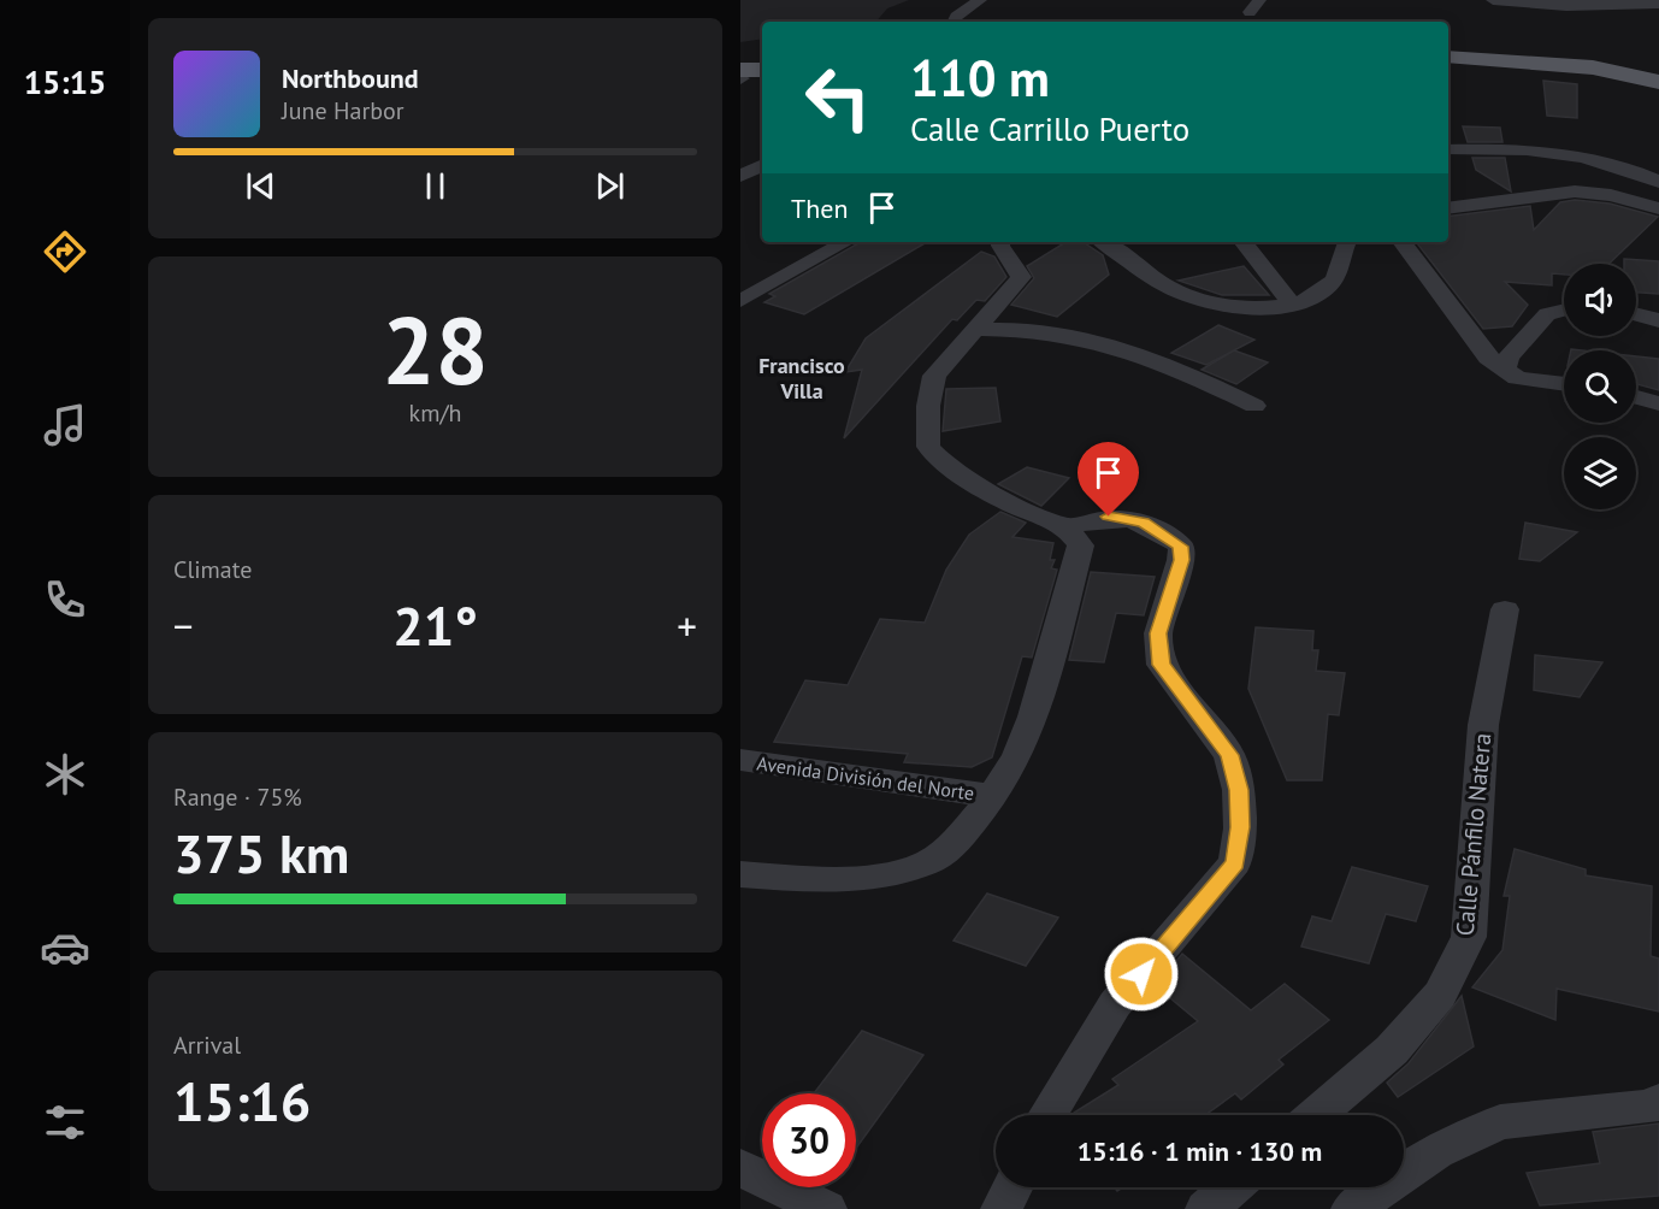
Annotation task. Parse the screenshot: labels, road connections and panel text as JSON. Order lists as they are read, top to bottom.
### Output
{
  "streets": {
    "street": ["Avenida División del Norte", "Calle Pánfilo Natera"]
  },
  "districts": ["Francisco Villa"],
  "page": {
    "tabs": "15:15",
    "turn": ["110 m", "Calle Carrillo Puerto"],
    "song": ["Northbound", "June Harbor"],
    "then": "Then",
    "tile": [
      ["28", "km/h"],
      "Climate",
      ["Range · 75%", "375 km"],
      ["Arrival", "15:16"]
    ],
    "heat": ["−", "21°", "+"],
    "limit": "30",
    "trip": "15:16 · 1 min · 130 m"
  }
}
